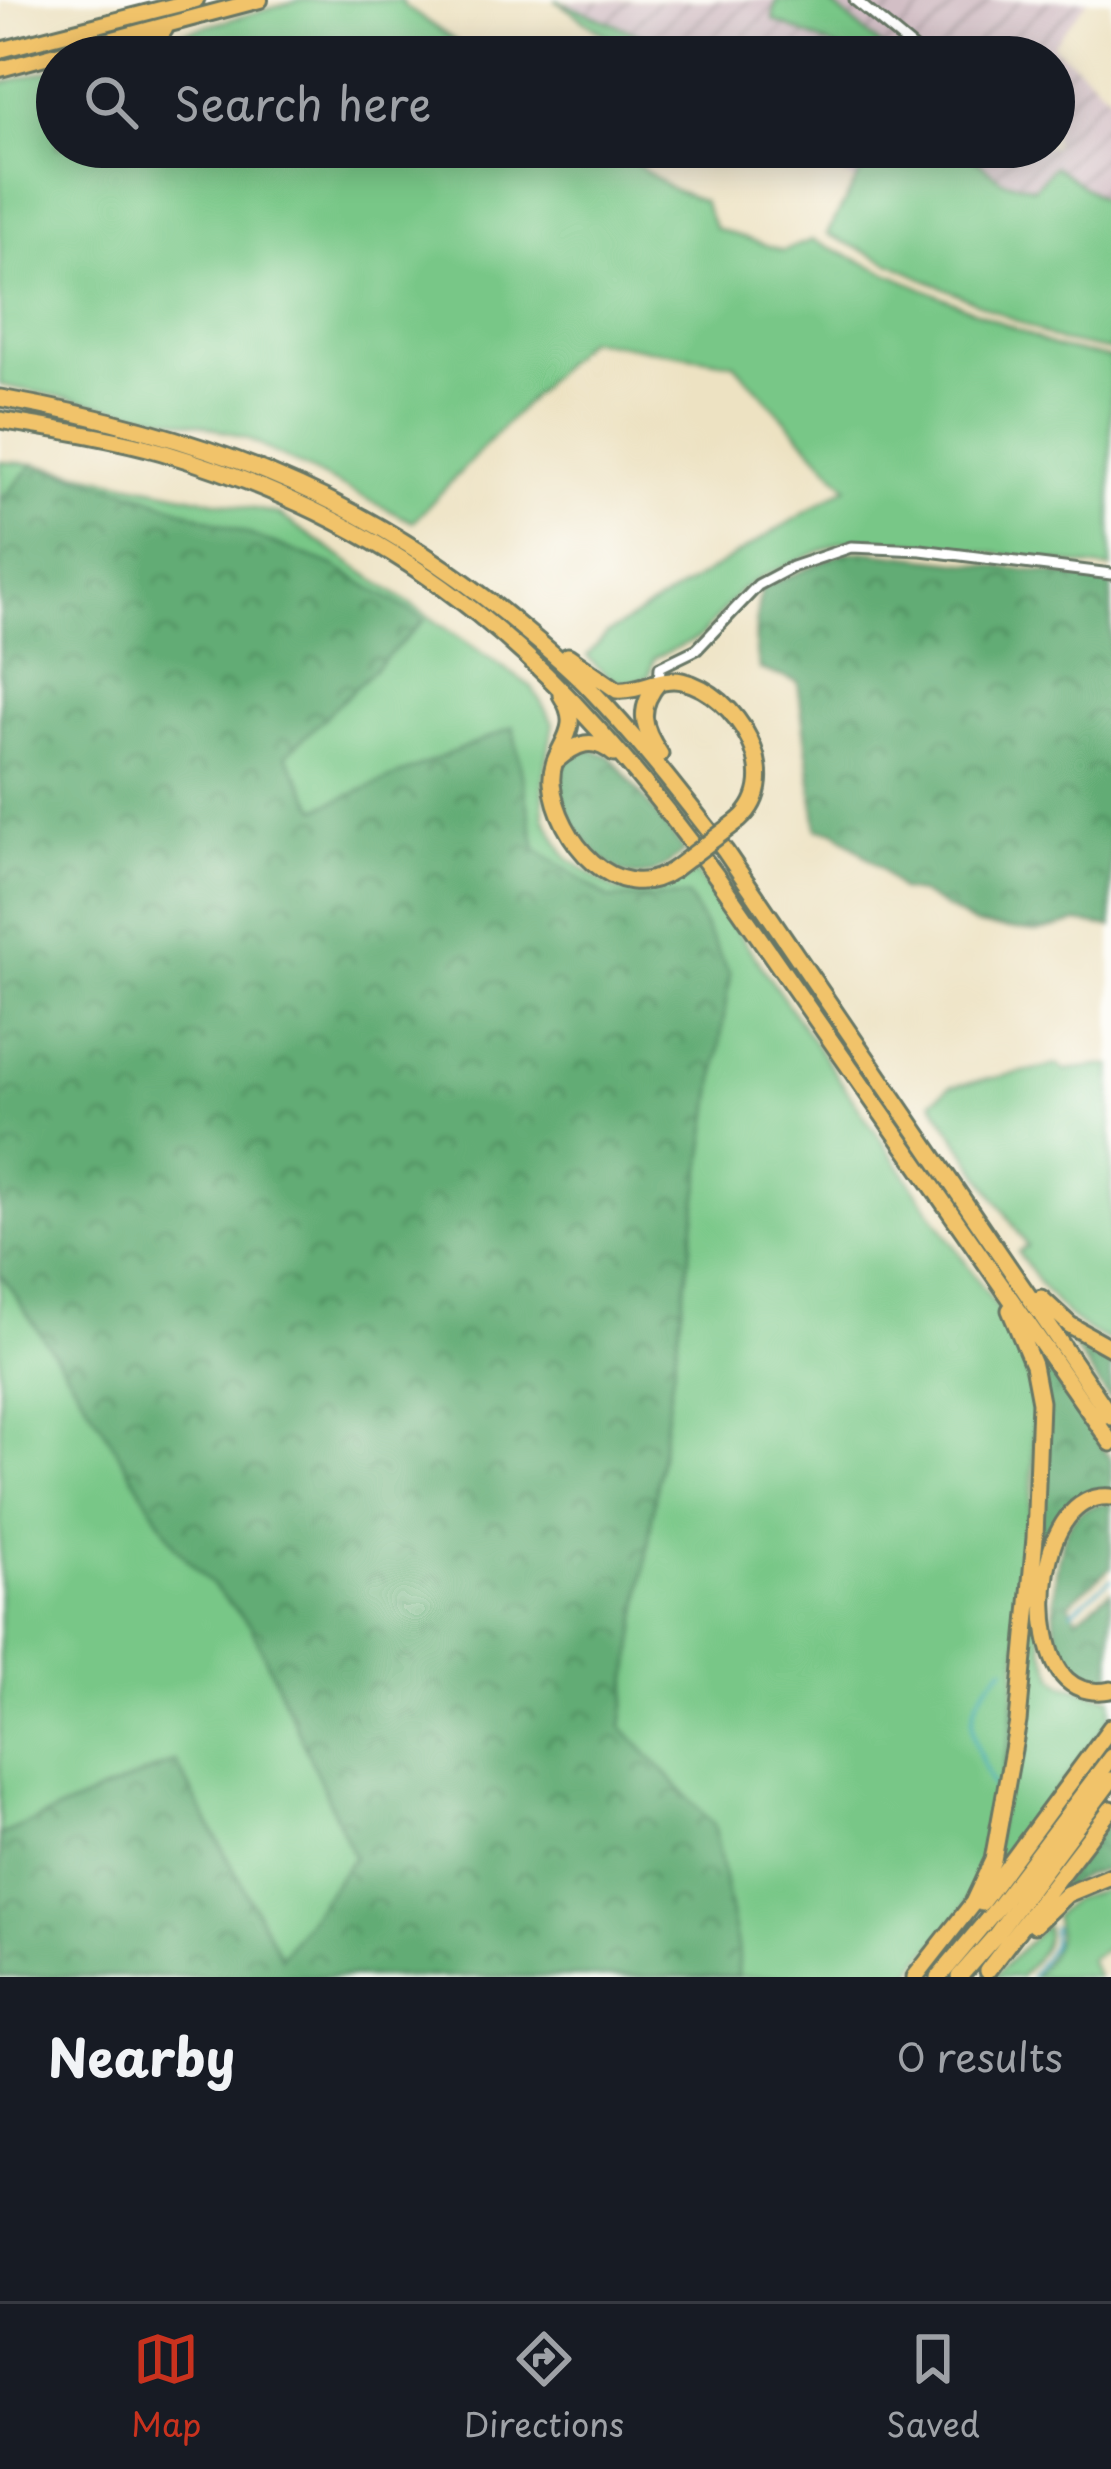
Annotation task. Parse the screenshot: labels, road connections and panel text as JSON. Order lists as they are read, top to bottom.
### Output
{
  "page": {
    "search": "Search here",
    "heading": ["Nearby", "0 results"],
    "nav": ["Map", "Directions", "Saved"]
  }
}
